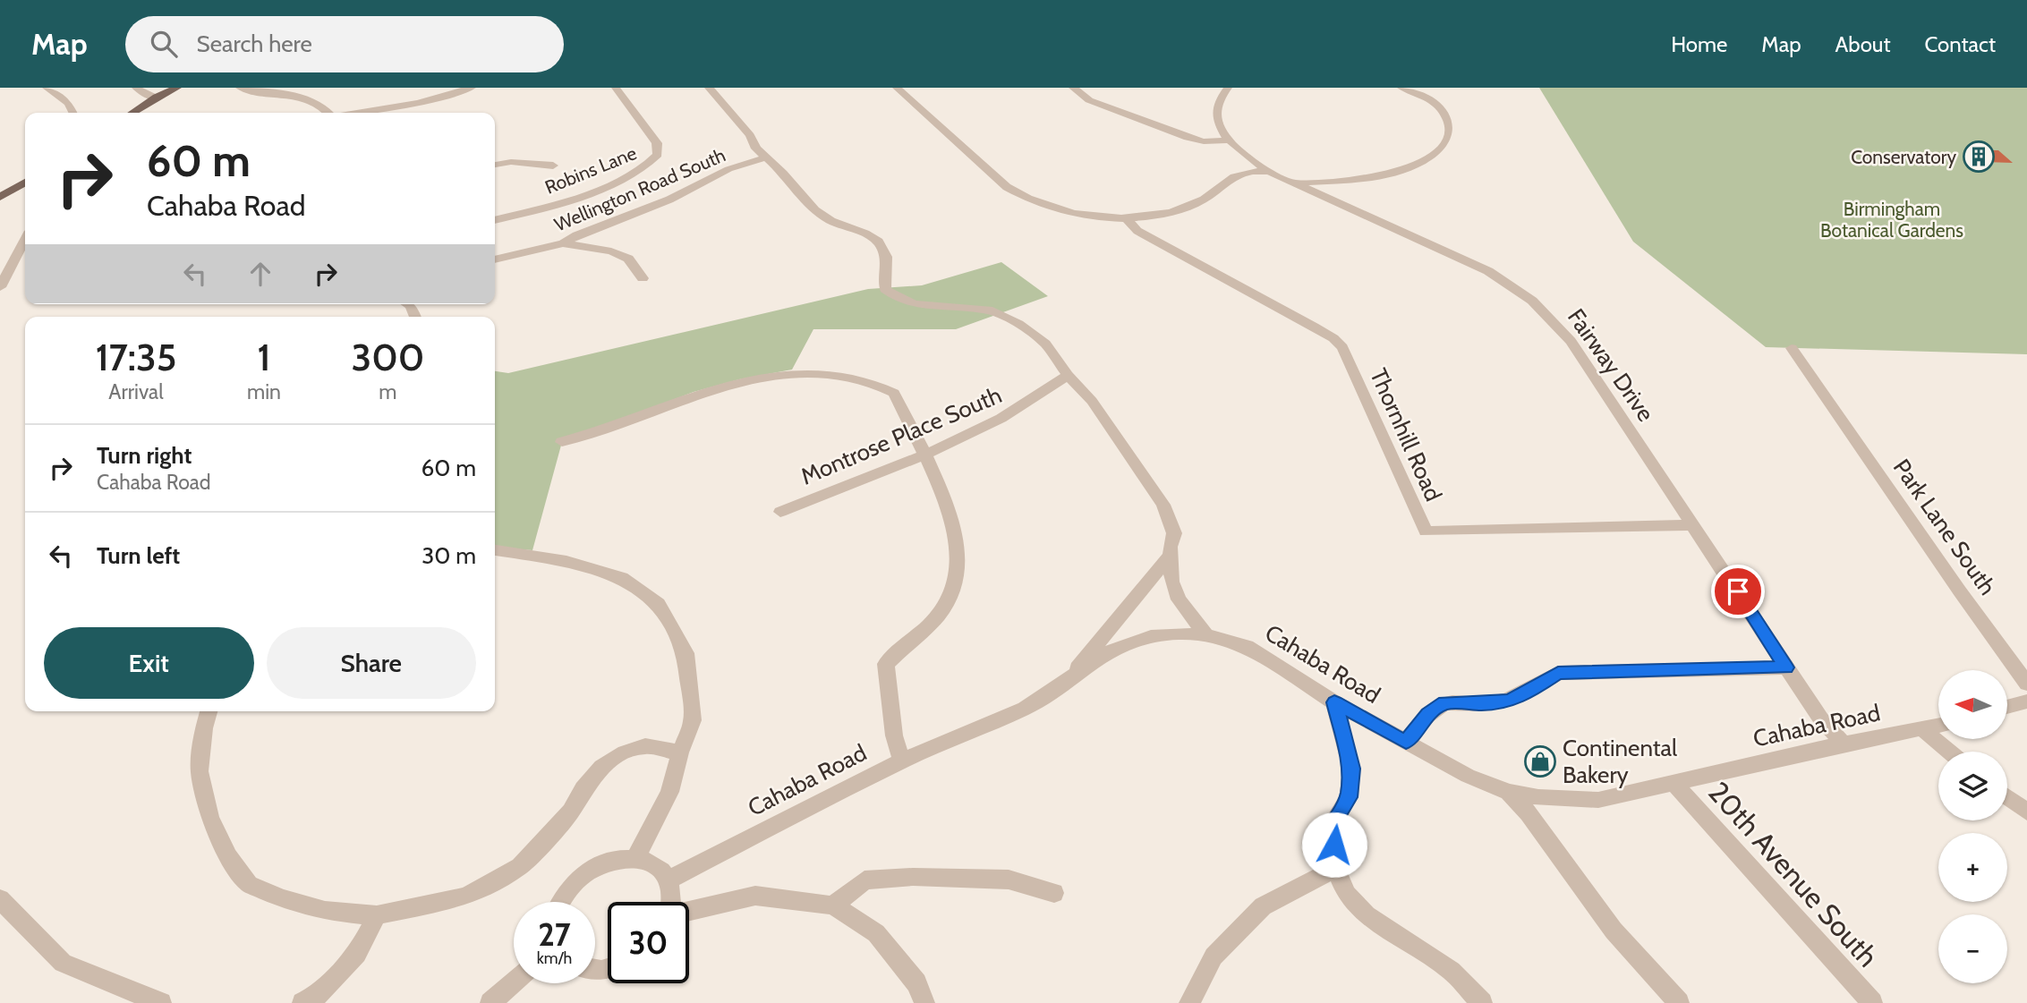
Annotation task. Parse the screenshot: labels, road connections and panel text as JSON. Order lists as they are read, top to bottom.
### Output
{
  "streets": {
    "street": [
      "Robins Lane",
      "Wellington Road South",
      "Fairway Drive",
      "Thornhill Road",
      "Montrose Place South",
      "Park Lane South",
      "Cahaba Road",
      "20th Avenue South"
    ]
  },
  "crossings": [
    ["Fairway Drive", "Thornhill Road"],
    ["Fairway Drive", "Cahaba Road"],
    ["Cahaba Road", "20th Avenue South"]
  ],
  "parks": ["Birmingham Botanical Gardens"],
  "places": {
    "building": ["Conservatory"],
    "shop": ["Continental Bakery"]
  },
  "north": "left",
  "page": {
    "header": "Map",
    "search": "Search here",
    "nav": [
      "Home",
      "Map",
      "About",
      "Contact"
    ],
    "turn": ["60 m", "Cahaba Road"],
    "eta": [
      "17:35",
      "Arrival",
      "1",
      "min",
      "300",
      "m"
    ],
    "list": [
      {
        "name": "Turn right",
        "note": "Cahaba Road",
        "value": "60 m"
      },
      {
        "name": "Turn left",
        "value": "30 m"
      }
    ],
    "buttons": ["Exit", "Share"],
    "map_buttons": ["+", "−"],
    "speed": "27 km/h",
    "limit": "30"
  }
}
